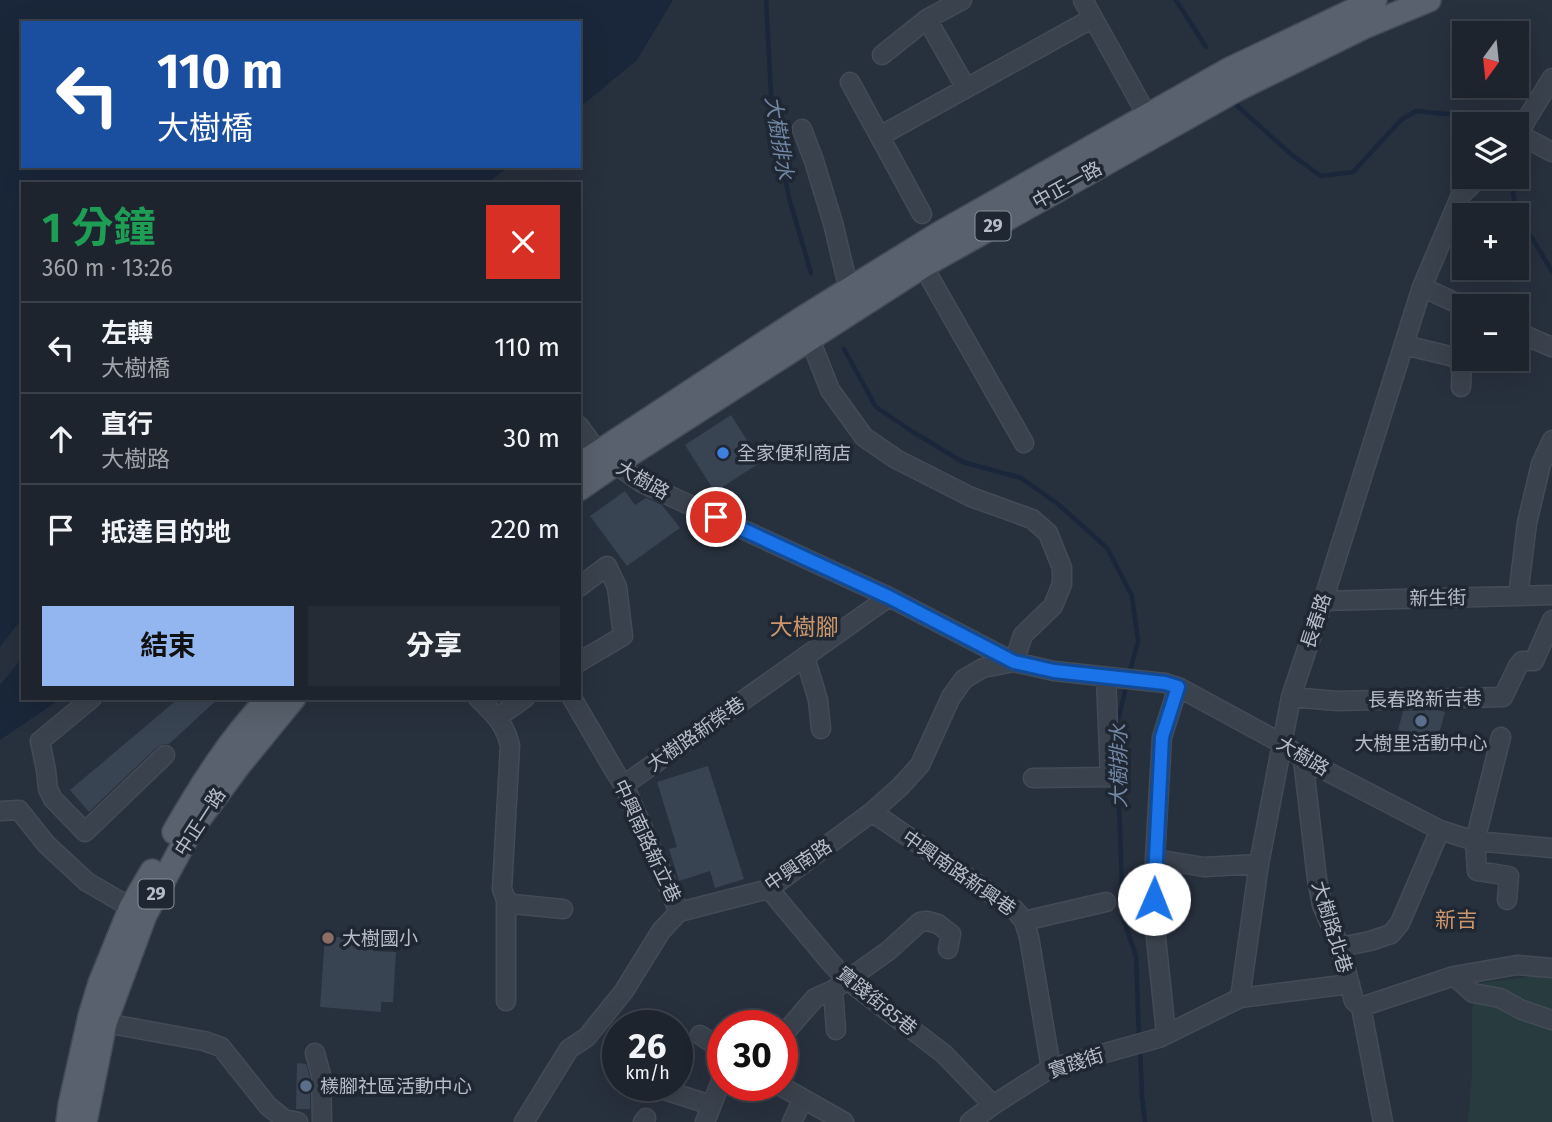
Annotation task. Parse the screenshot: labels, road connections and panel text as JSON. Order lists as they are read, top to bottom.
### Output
{
  "streets": {
    "main road": ["中正一路", "29"],
    "street": [
      "大樹路",
      "新生街",
      "長春路",
      "長春路新吉巷",
      "大樹路新榮巷",
      "中興南路新立巷",
      "中興南路",
      "中興南路新興巷",
      "大樹路北巷",
      "實踐街85巷",
      "實踐街"
    ]
  },
  "crossings": [
    ["中正一路", "大樹路"],
    ["大樹路", "長春路"],
    ["大樹路", "大樹路新榮巷"],
    ["大樹路", "中興南路"],
    ["大樹路", "大樹路北巷"],
    ["新生街", "長春路"],
    ["長春路", "長春路新吉巷"],
    ["長春路", "大樹路北巷"],
    ["大樹路新榮巷", "中興南路新立巷"],
    ["中興南路新立巷", "中興南路"],
    ["中興南路", "中興南路新興巷"],
    ["中興南路", "實踐街85巷"],
    ["中興南路新興巷", "實踐街"],
    ["實踐街85巷", "實踐街"]
  ],
  "districts": ["大樹腳", "新吉"],
  "water": ["大樹排水"],
  "places": [
    "全家便利商店",
    "大樹里活動中心",
    "大樹國小",
    "檨腳社區活動中心"
  ],
  "north": "bottom",
  "page": {
    "map_buttons": ["+", "−"],
    "turn": ["110 m", "大樹橋"],
    "heading": ["1 分鐘", "360 m · 13:26"],
    "list": [
      {
        "name": "左轉",
        "note": "大樹橋",
        "value": "110 m"
      },
      {
        "name": "直行",
        "note": "大樹路",
        "value": "30 m"
      },
      {
        "name": "抵達目的地",
        "value": "220 m"
      }
    ],
    "buttons": ["結束", "分享"],
    "speed": "26 km/h",
    "limit": "30"
  }
}
